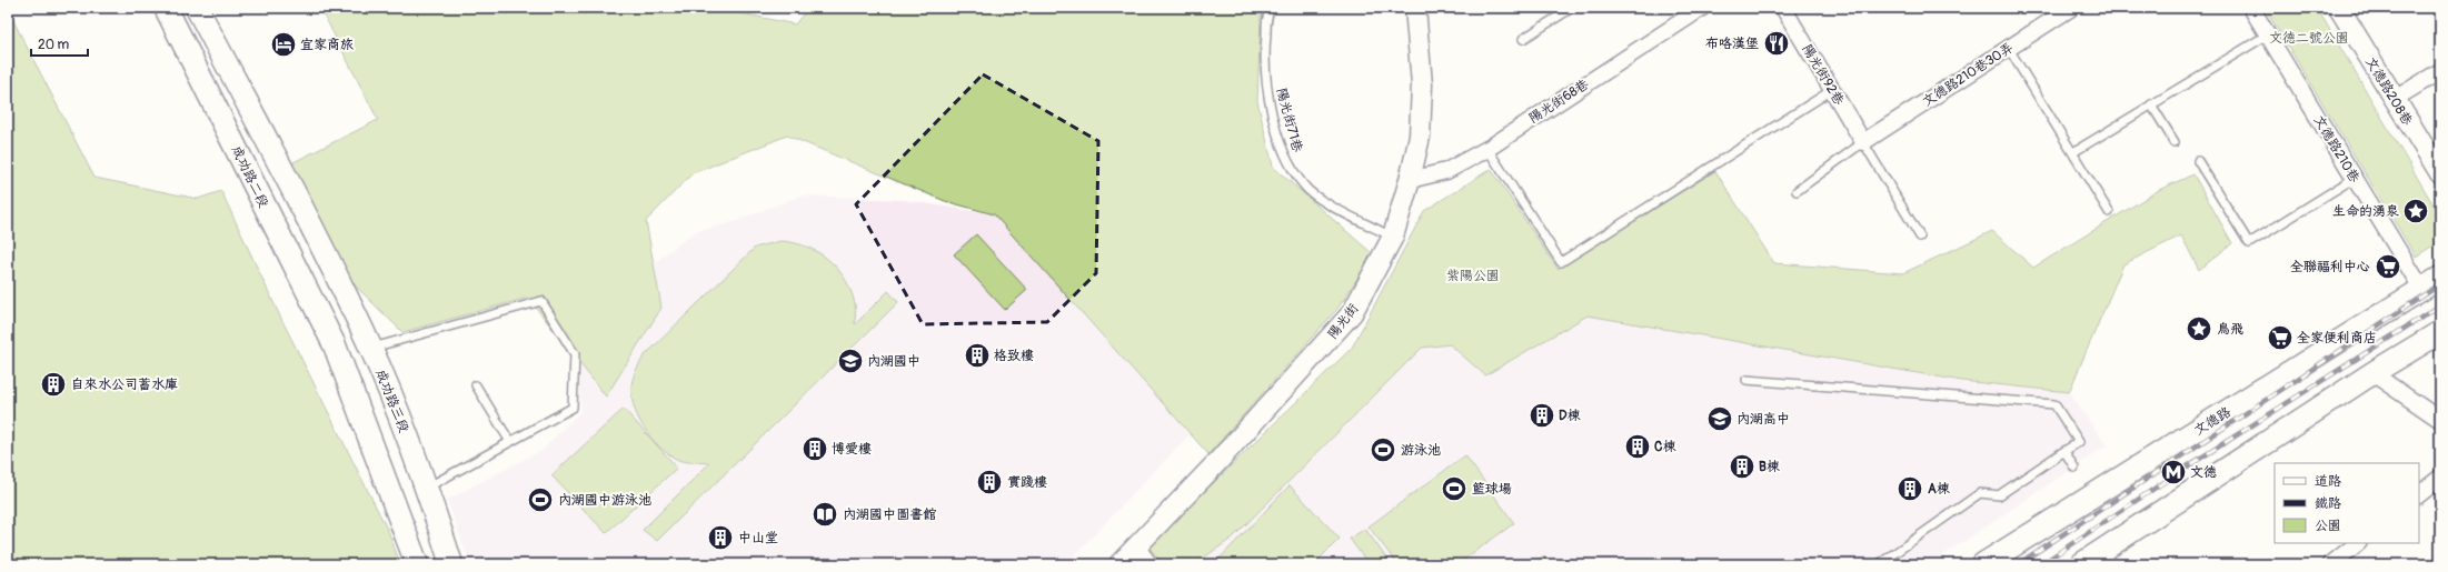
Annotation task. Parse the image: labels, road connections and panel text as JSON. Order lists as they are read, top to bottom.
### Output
{
  "streets": {
    "main road": ["成功路二段", "成功路三段", "文德路"],
    "street": [
      "陽光街92巷",
      "文德路210巷30弄",
      "文德路208巷",
      "陽光街68巷",
      "文德路210巷",
      "陽光街"
    ],
    "lane": ["陽光街71巷"]
  },
  "crossings": [
    ["陽光街92巷", "文德路210巷30弄"],
    ["陽光街68巷", "陽光街"],
    ["陽光街71巷", "陽光街"],
    ["文德路210巷", "文德路"]
  ],
  "parks": ["文德二號公園", "紫陽公園"],
  "places": {
    "restaurant": ["布咯漢堡"],
    "hotel": ["宜家商旅"],
    "place": ["生命的湧泉", "鳥飛"],
    "supermarket": ["全聯福利中心", "全家便利商店"],
    "building": [
      "格致樓",
      "自來水公司蓄水庫",
      "D棟",
      "C棟",
      "博愛樓",
      "B棟",
      "實踐樓",
      "A棟",
      "中山堂"
    ],
    "school or university": ["內湖國中", "內湖高中"],
    "sports": ["游泳池", "籃球場", "內湖國中游泳池"],
    "metro station": ["文德"],
    "library": ["內湖國中圖書館"]
  },
  "legend": ["道路", "鐵路", "公園"],
  "scale_bar": "20 m"
}
